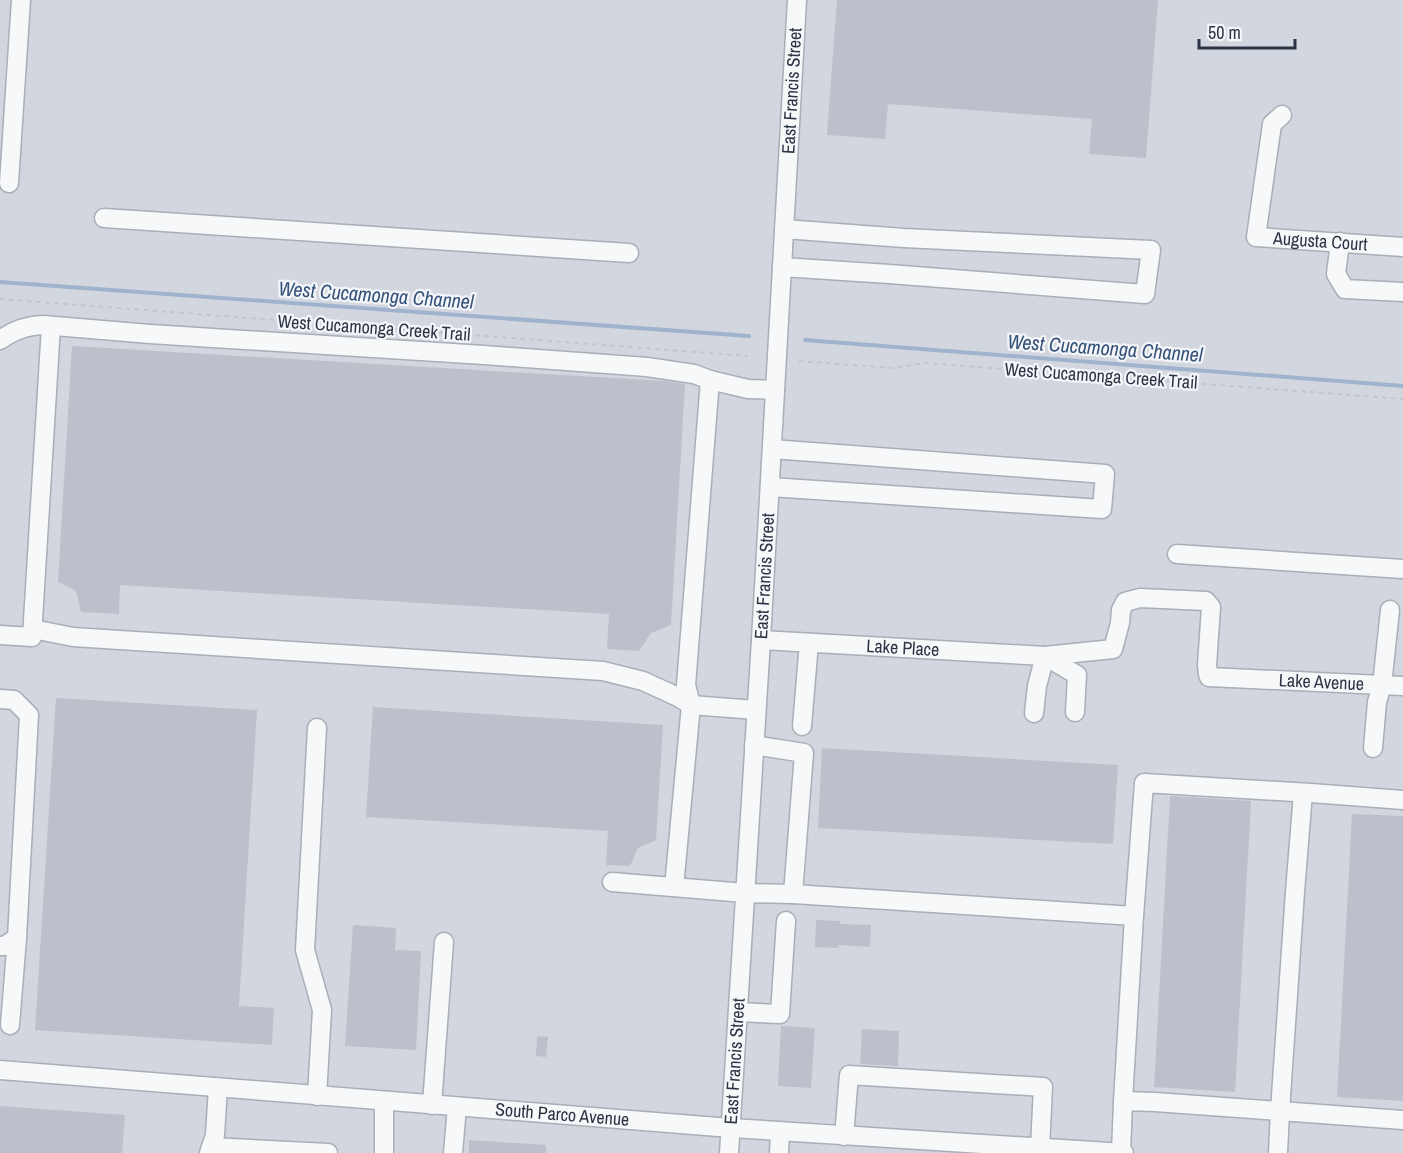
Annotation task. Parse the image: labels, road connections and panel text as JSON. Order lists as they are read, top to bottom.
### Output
{
  "streets": {
    "street": [
      "East Francis Street",
      "Augusta Court",
      "Lake Place",
      "Lake Avenue",
      "South Parco Avenue"
    ],
    "path": ["West Cucamonga Creek Trail"]
  },
  "crossings": [
    ["East Francis Street", "Lake Place"],
    ["East Francis Street", "South Parco Avenue"],
    ["Lake Place", "Lake Avenue"]
  ],
  "water": ["West Cucamonga Channel"],
  "scale_bar": "50 m"
}
